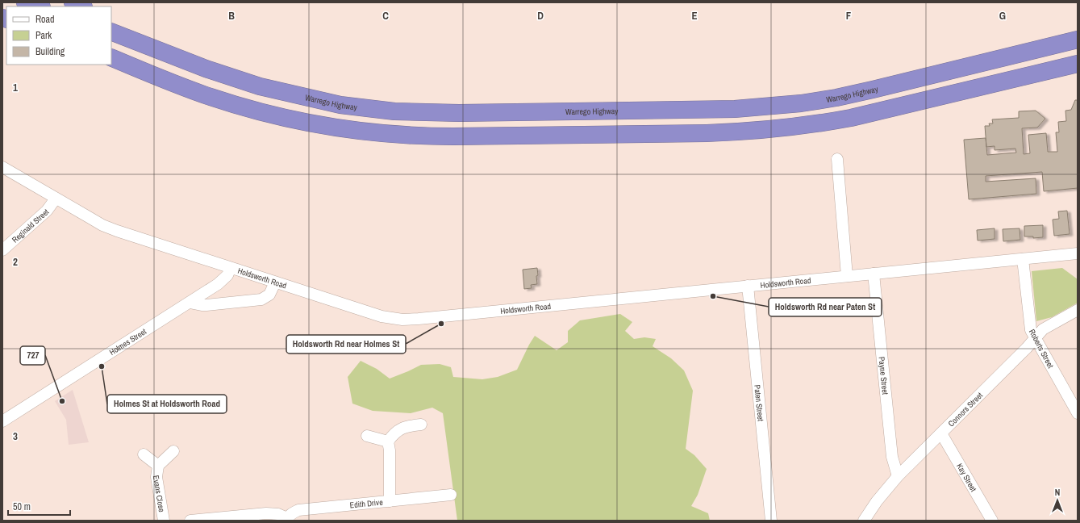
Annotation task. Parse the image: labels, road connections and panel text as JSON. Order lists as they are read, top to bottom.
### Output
{
  "streets": {
    "highway": ["Warrego Highway"],
    "street": [
      "Reginald Street",
      "Holdsworth Road",
      "Holmes Street",
      "Roberts Street",
      "Payne Street",
      "Paten Street",
      "Connors Street",
      "Kay Street",
      "Evans Close",
      "Edith Drive"
    ]
  },
  "crossings": [
    ["Reginald Street", "Holdsworth Road"],
    ["Holdsworth Road", "Holmes Street"],
    ["Holdsworth Road", "Roberts Street"],
    ["Holdsworth Road", "Payne Street"],
    ["Holdsworth Road", "Paten Street"],
    ["Roberts Street", "Connors Street"],
    ["Payne Street", "Connors Street"],
    ["Connors Street", "Kay Street"]
  ],
  "places": [
    "Holdsworth Rd near Paten St",
    "Holdsworth Rd near Holmes St",
    "Holmes St at Holdsworth Road",
    "727"
  ],
  "legend": ["Road", "Park", "Building"],
  "scale_bar": "50 m",
  "north": "top",
  "grid": {
    "columns": [
      "B",
      "C",
      "D",
      "E",
      "F",
      "G"
    ],
    "rows": ["1", "2", "3"]
  }
}
